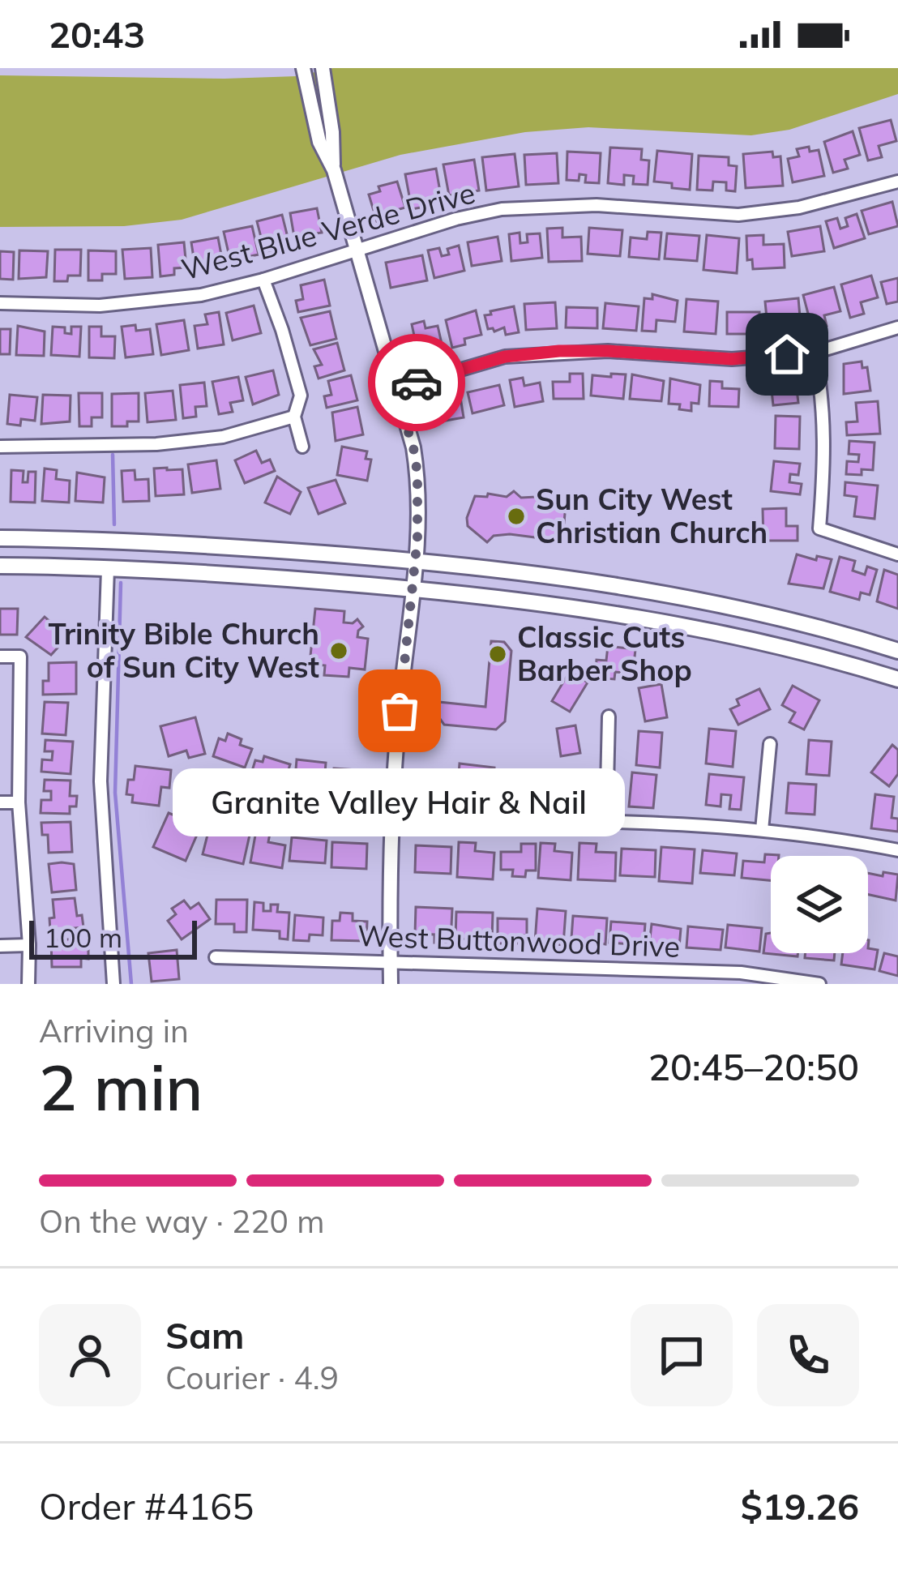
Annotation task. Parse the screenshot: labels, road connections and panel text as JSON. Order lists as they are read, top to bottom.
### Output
{
  "streets": {
    "street": ["West Blue Verde Drive", "West Buttonwood Drive"]
  },
  "places": [
    "Sun City West Christian Church",
    "Trinity Bible Church of Sun City West",
    "Classic Cuts Barber Shop",
    "Granite Valley Hair & Nail"
  ],
  "scale_bar": "100 m",
  "page": {
    "status": "20:43",
    "bubble": "Granite Valley Hair & Nail",
    "scale": "100 m",
    "heading": ["2 min", "Arriving in", "20:45–20:50"],
    "panel": [
      "Sam",
      "Courier · 4.9",
      "Order #4165",
      "$19.26"
    ],
    "bar": "On the way · 220 m"
  }
}
